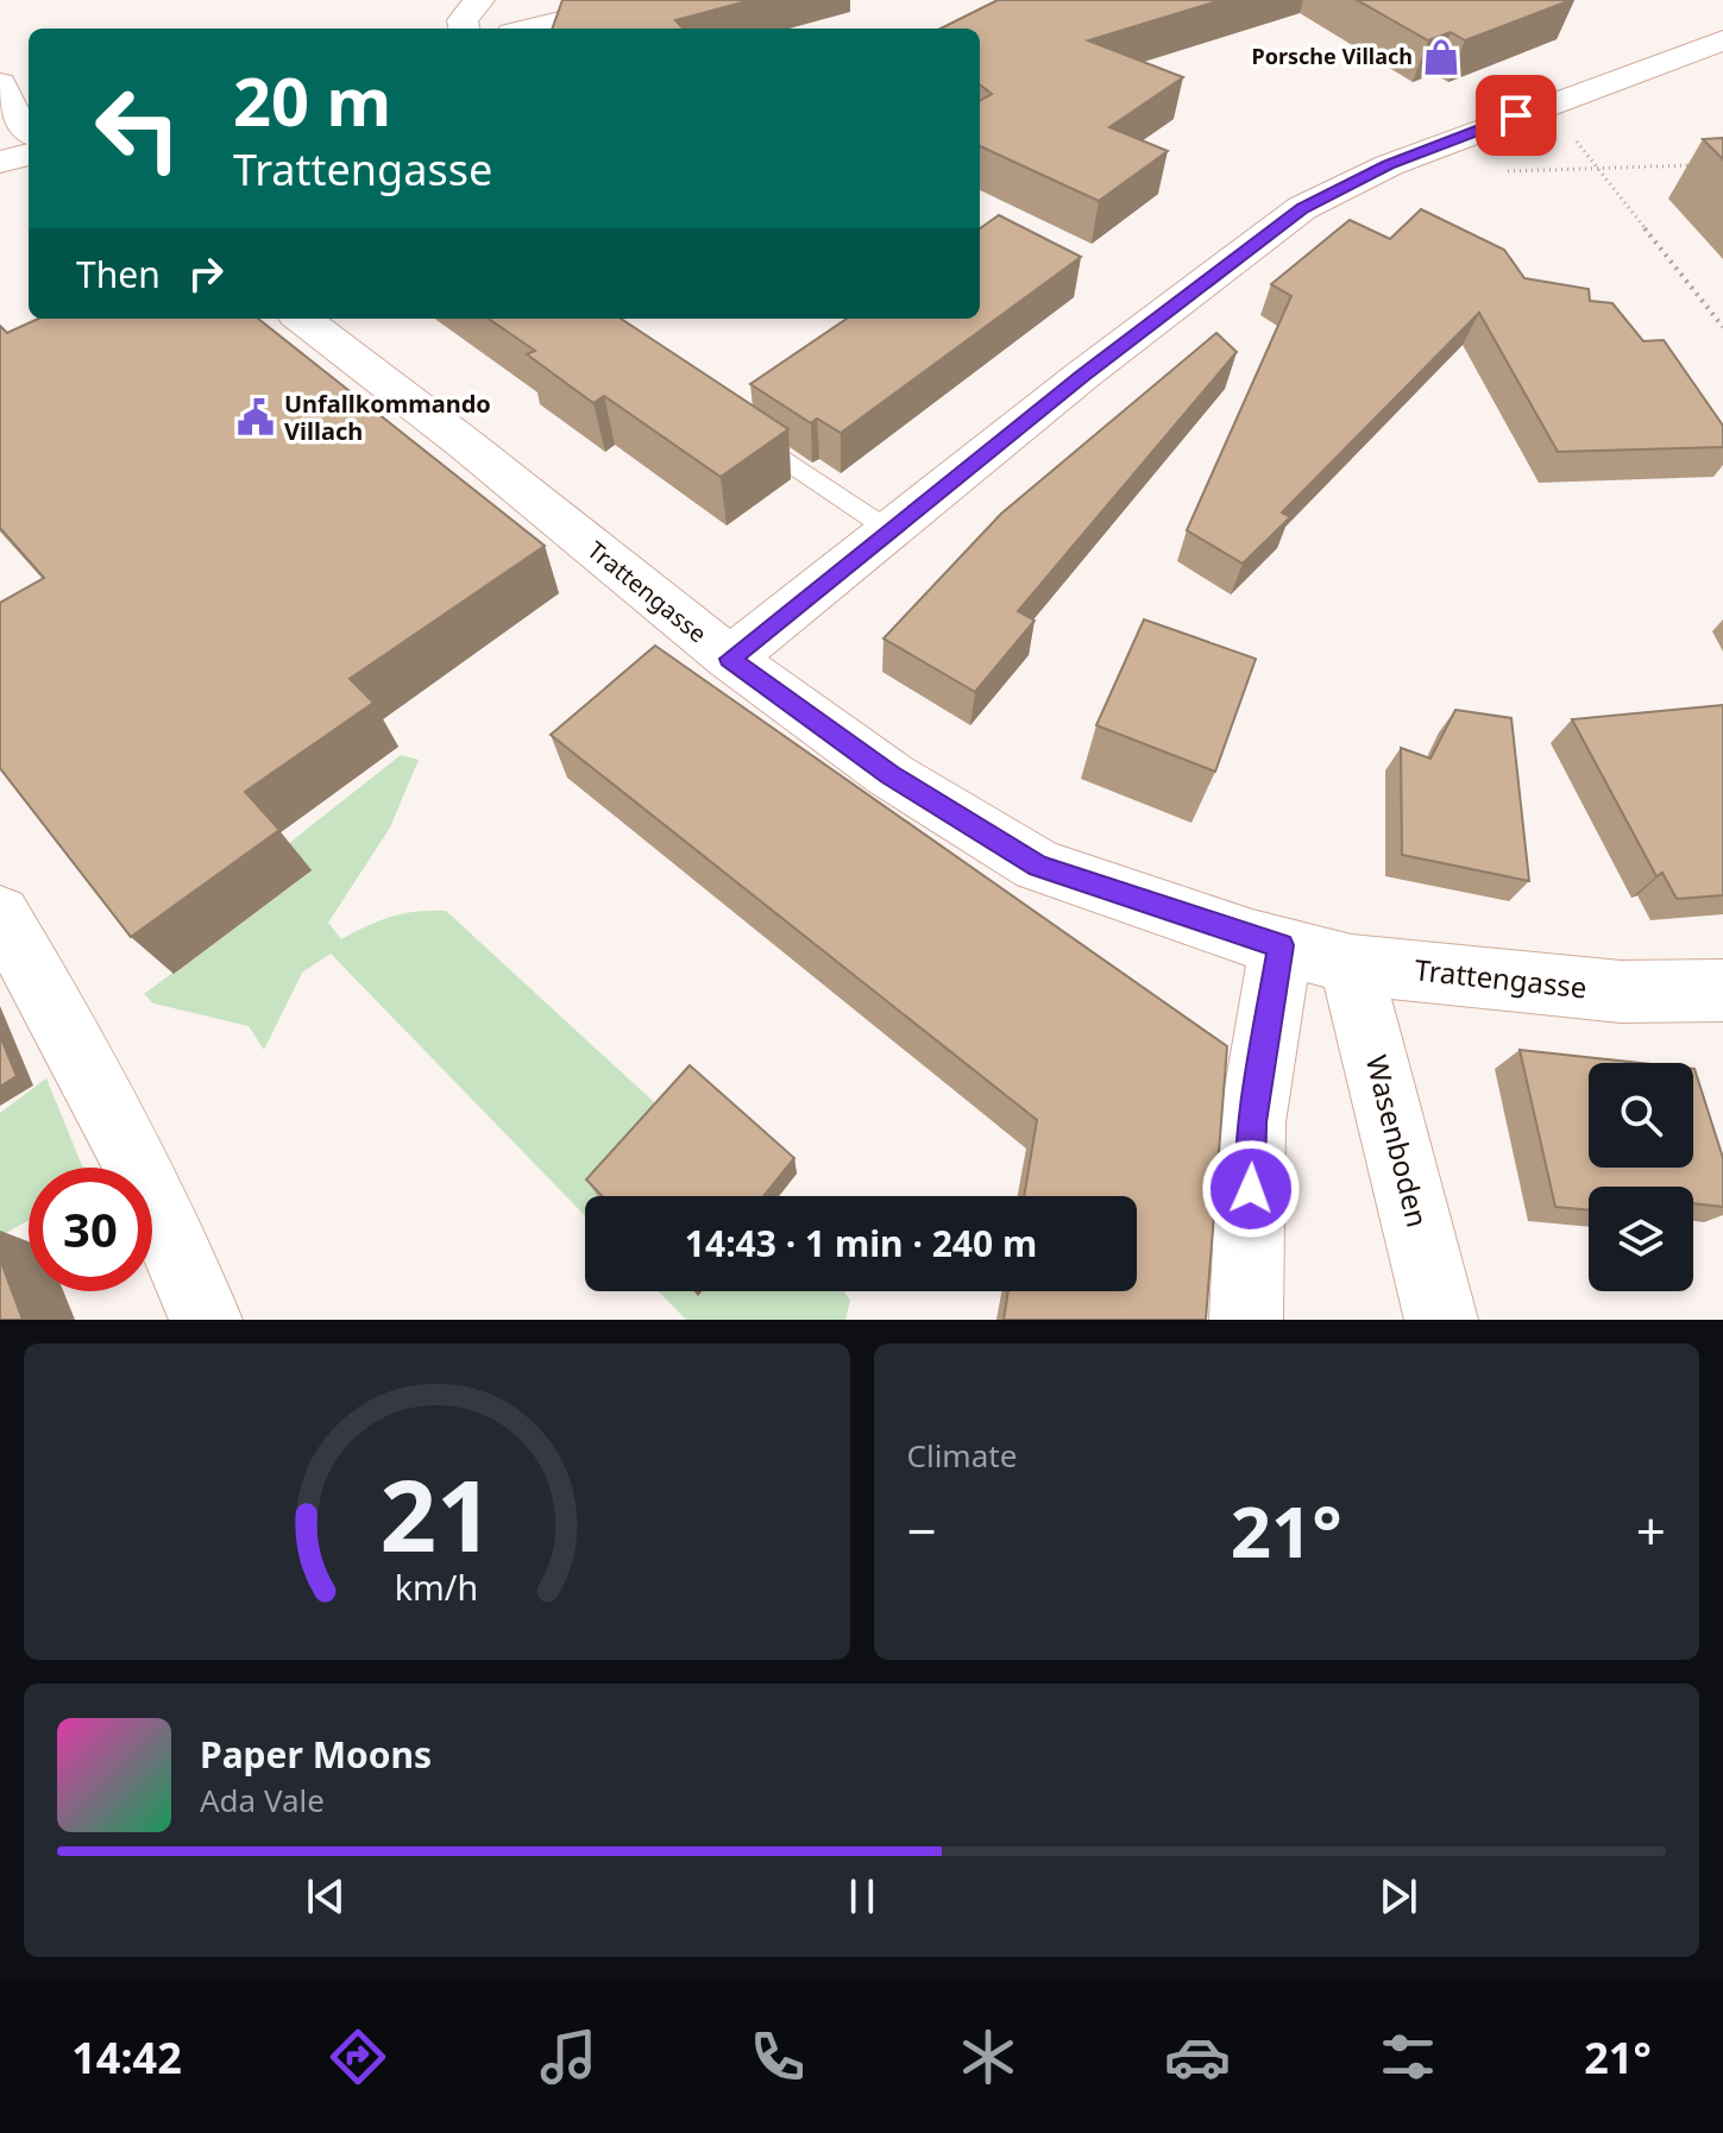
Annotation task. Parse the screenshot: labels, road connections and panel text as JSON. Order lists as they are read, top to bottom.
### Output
{
  "streets": {
    "street": ["Trattengasse", "Wasenboden"]
  },
  "crossings": [
    ["Trattengasse", "Wasenboden"]
  ],
  "places": {
    "shop": ["Porsche Villach"],
    "public building": ["Unfallkommando Villach"]
  },
  "page": {
    "turn": ["20 m", "Trattengasse"],
    "then": "Then",
    "limit": "30",
    "trip": "14:43 · 1 min · 240 m",
    "tile": "Climate",
    "heat": ["−", "21°", "+"],
    "song": ["Paper Moons", "Ada Vale"],
    "tabs": ["14:42", "21°"],
    "gauge": ["21", "km/h"]
  }
}
